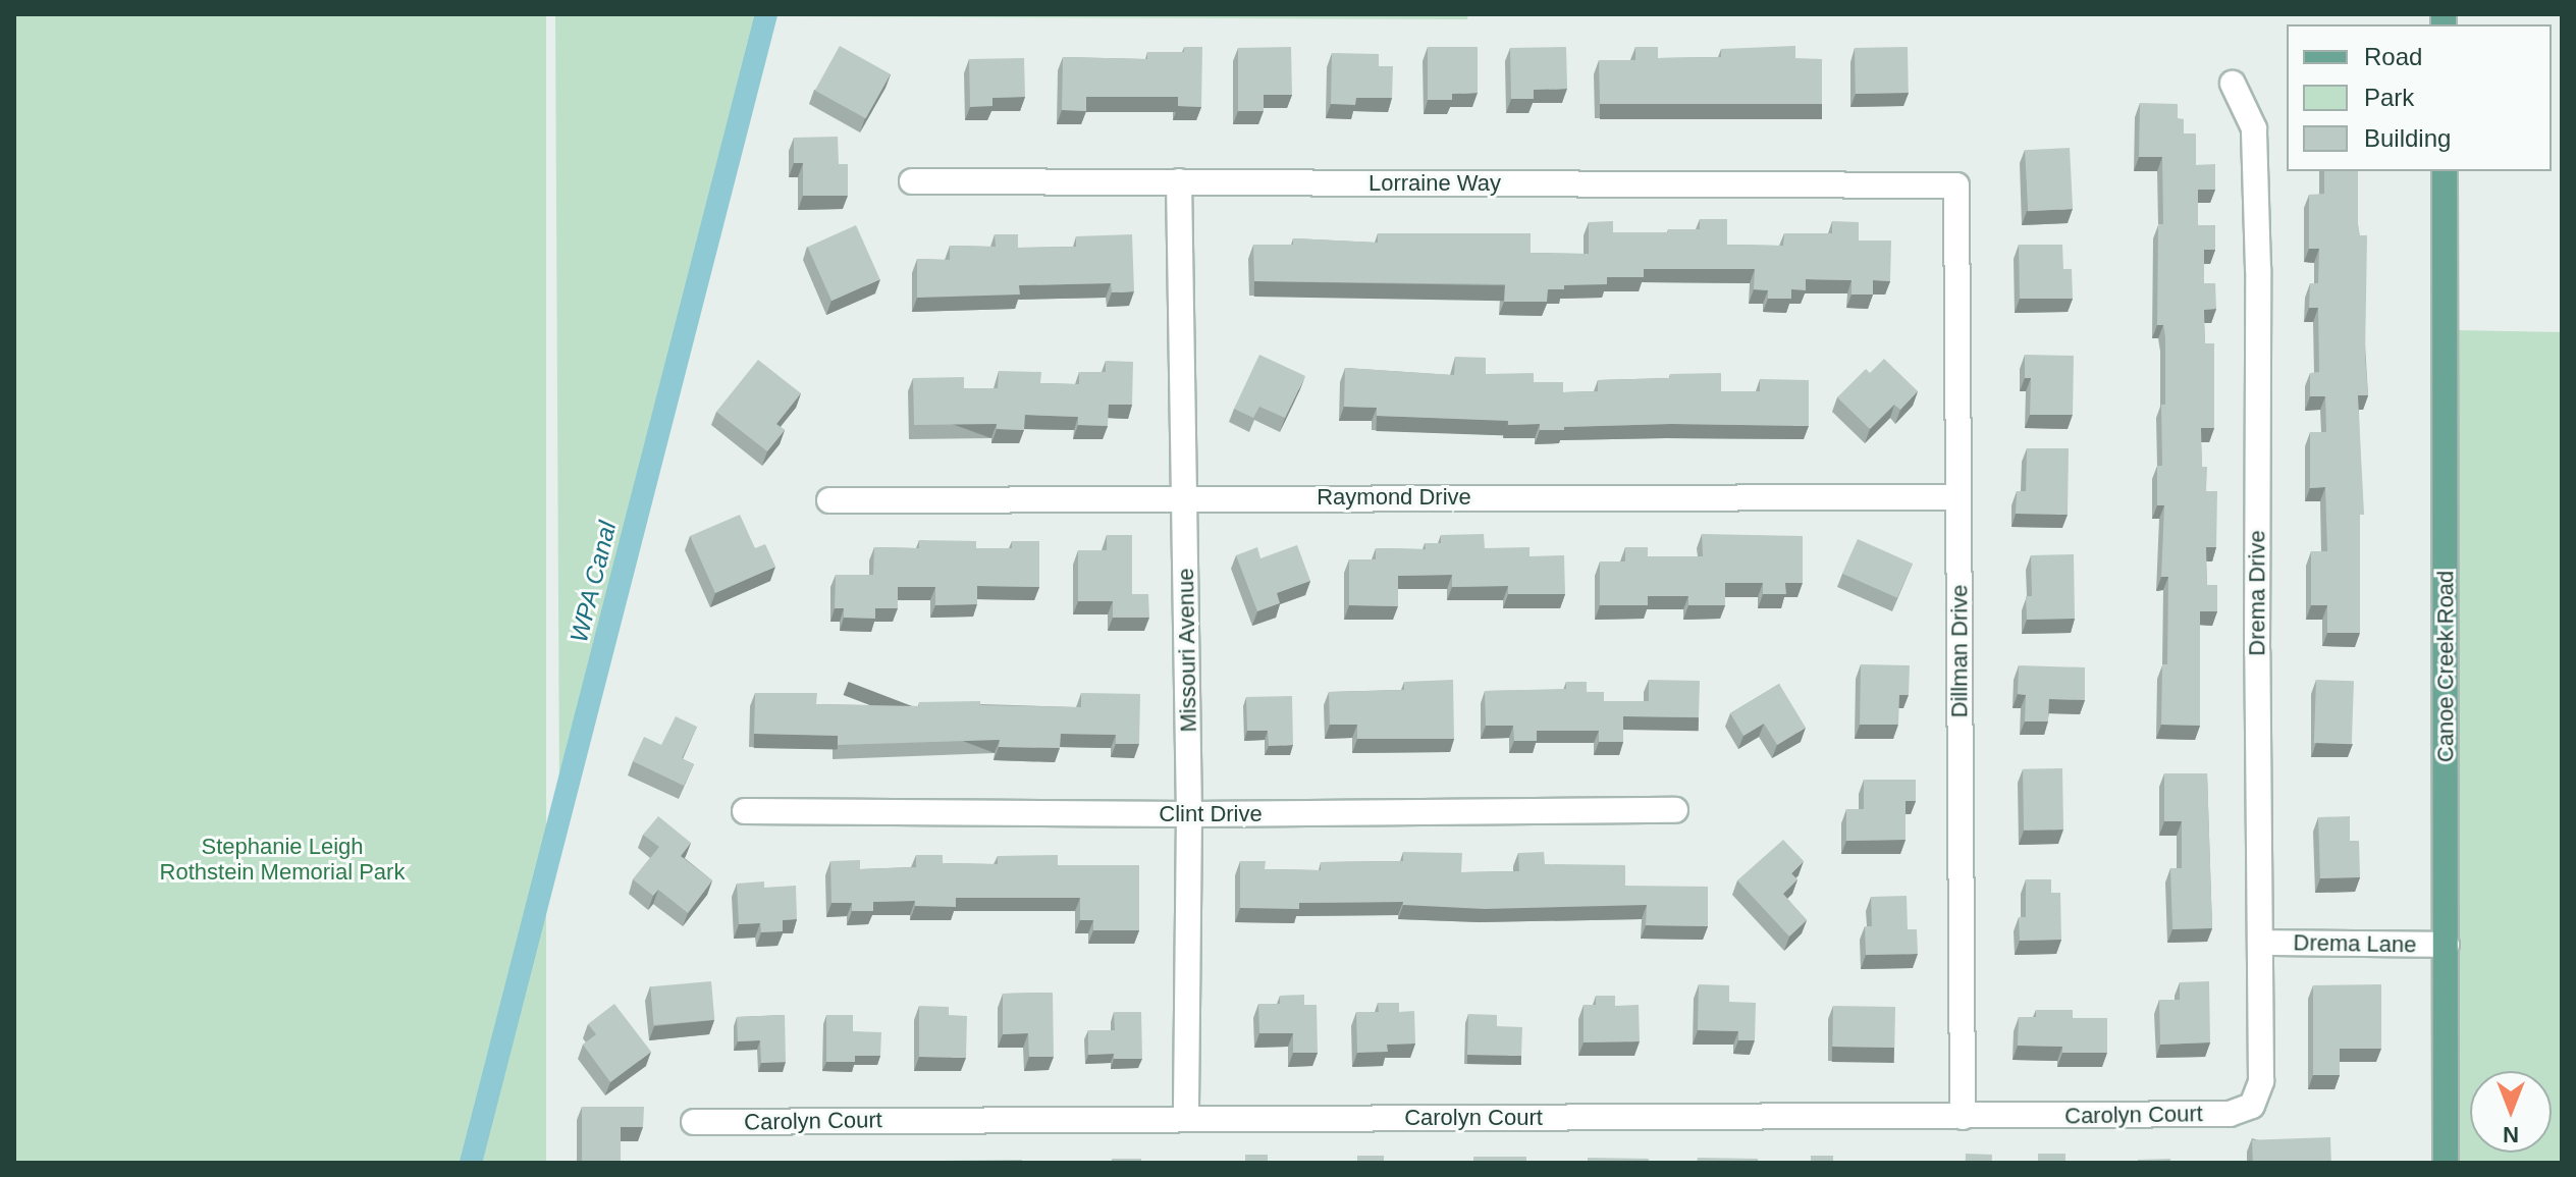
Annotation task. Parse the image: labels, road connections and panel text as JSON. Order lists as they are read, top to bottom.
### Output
{
  "streets": {
    "main road": ["Canoe Creek Road"],
    "street": [
      "Lorraine Way",
      "Raymond Drive",
      "Drema Drive",
      "Missouri Avenue",
      "Dillman Drive",
      "Clint Drive",
      "Drema Lane",
      "Carolyn Court"
    ]
  },
  "crossings": [
    ["Lorraine Way", "Missouri Avenue"],
    ["Lorraine Way", "Dillman Drive"],
    ["Raymond Drive", "Missouri Avenue"],
    ["Raymond Drive", "Dillman Drive"],
    ["Drema Drive", "Drema Lane"],
    ["Drema Drive", "Carolyn Court"],
    ["Missouri Avenue", "Clint Drive"],
    ["Missouri Avenue", "Carolyn Court"],
    ["Dillman Drive", "Carolyn Court"],
    ["Canoe Creek Road", "Drema Lane"]
  ],
  "water": ["WPA Canal"],
  "parks": ["Stephanie Leigh Rothstein Memorial Park"],
  "legend": ["Road", "Park", "Building"],
  "north": "bottom"
}
